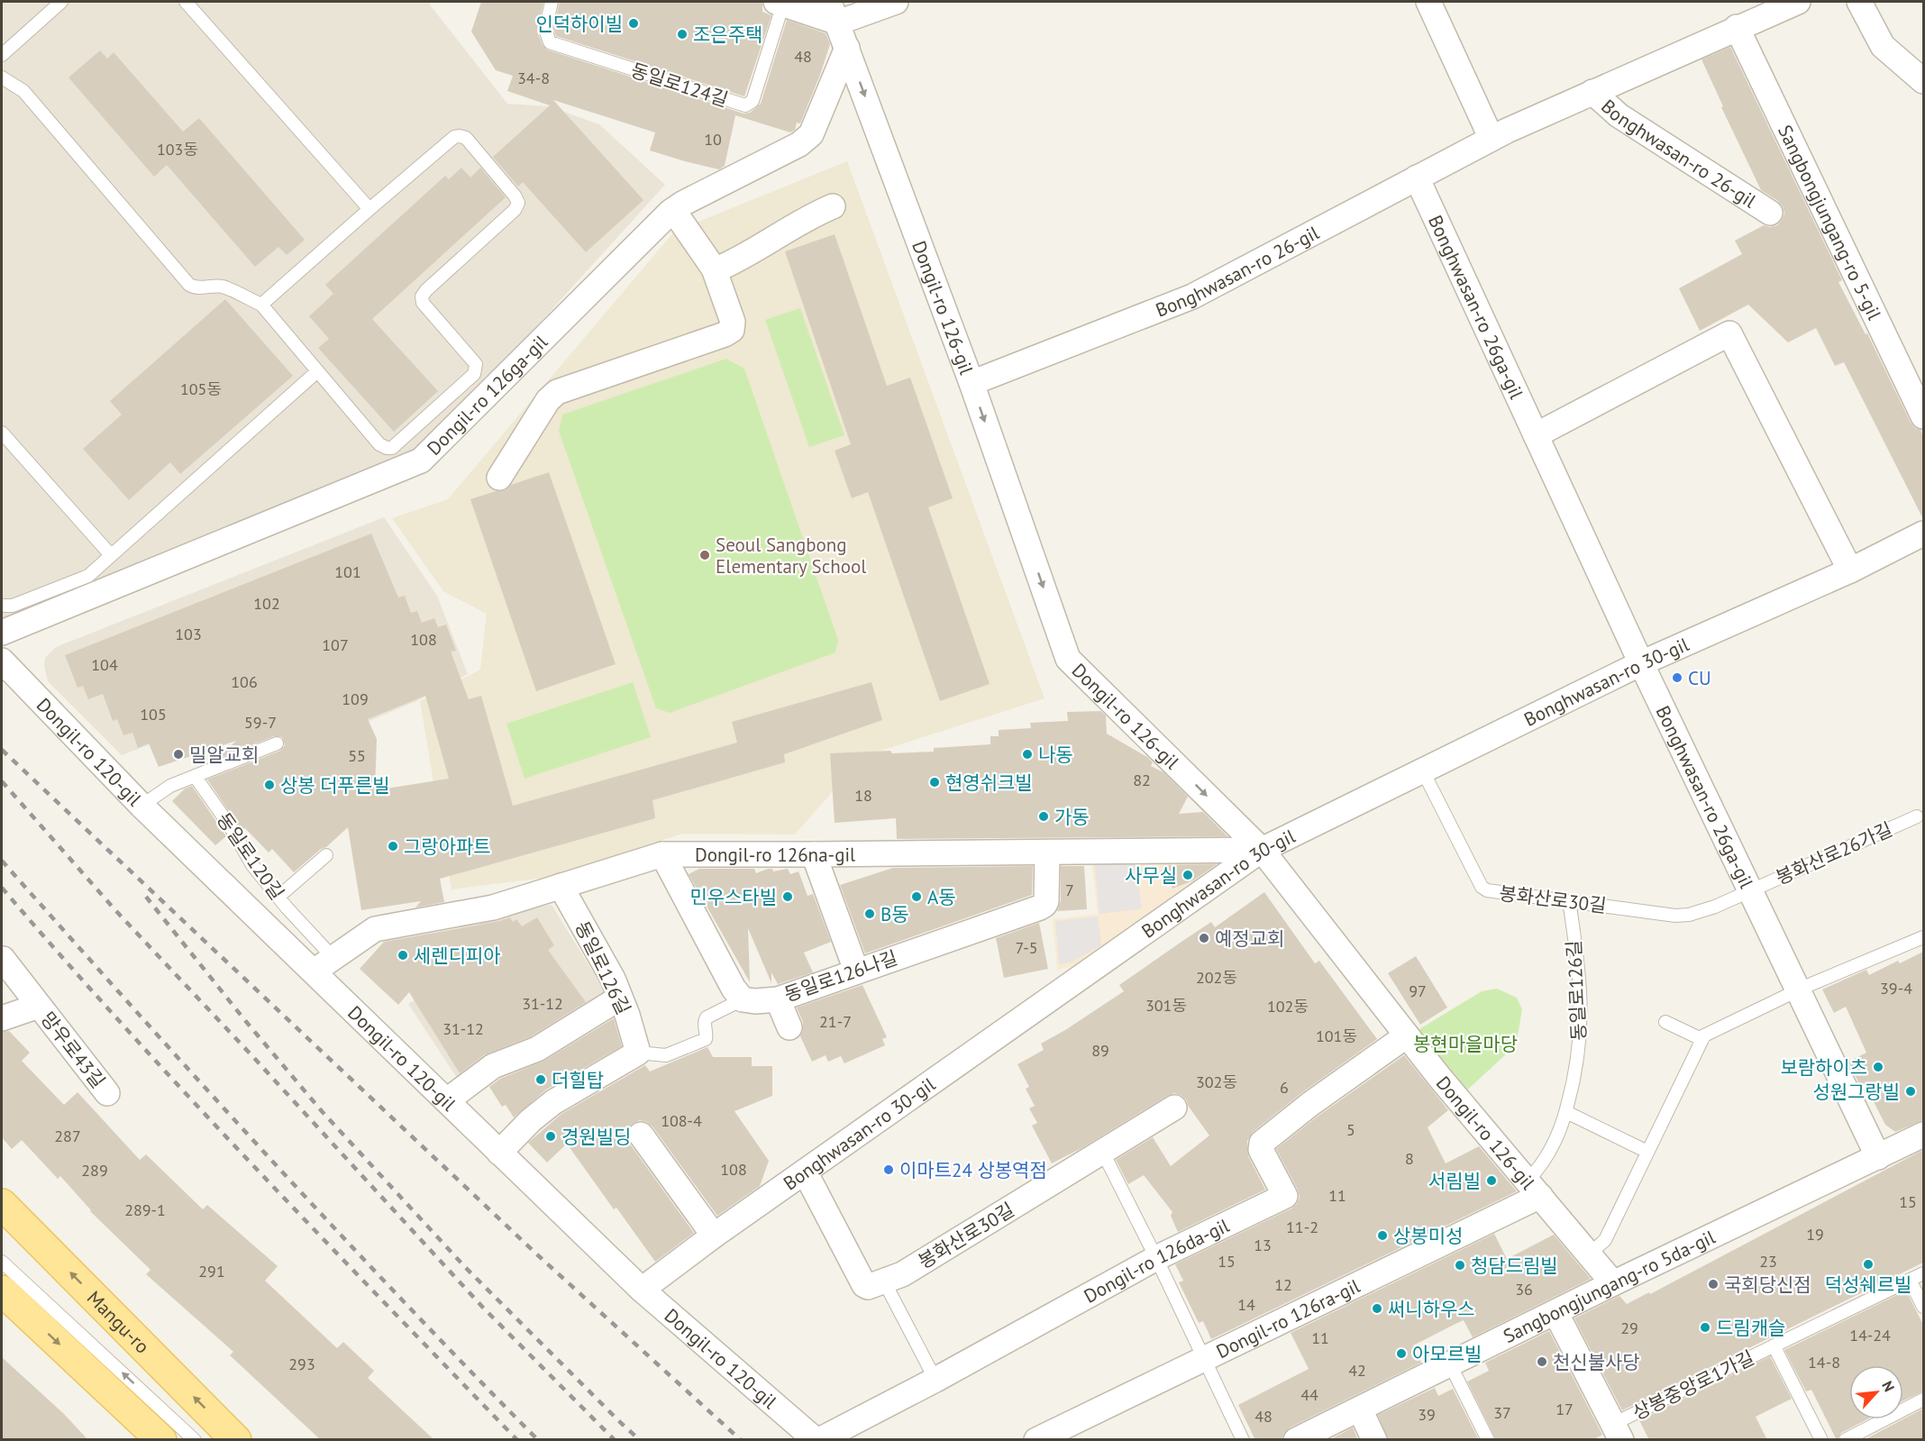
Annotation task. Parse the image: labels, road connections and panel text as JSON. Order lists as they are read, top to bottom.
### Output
{
  "streets": {
    "main road": ["Mangu-ro"],
    "street": [
      "Bonghwasan-ro 26-gil",
      "Sangbongjungang-ro 5-gil",
      "Bonghwasan-ro 26ga-gil",
      "Dongil-ro 126-gil",
      "Dongil-ro 126ga-gil",
      "Bonghwasan-ro 30-gil",
      "Dongil-ro 120-gil",
      "Dongil-ro 126na-gil",
      "봉화산로30길",
      "동일로126길",
      "동일로126나길",
      "망우로43길",
      "Dongil-ro 126da-gil",
      "Sangbongjungang-ro 5da-gil",
      "Dongil-ro 126ra-gil"
    ],
    "lane": [
      "동일로124길",
      "봉화산로26가길",
      "동일로120길",
      "상봉중앙로1가길"
    ]
  },
  "crossings": [
    ["Bonghwasan-ro 26-gil", "Sangbongjungang-ro 5-gil"],
    ["Bonghwasan-ro 26-gil", "Bonghwasan-ro 26ga-gil"],
    ["Bonghwasan-ro 26-gil", "Dongil-ro 126-gil"],
    ["Bonghwasan-ro 26ga-gil", "Bonghwasan-ro 30-gil"],
    ["Bonghwasan-ro 26ga-gil", "봉화산로26가길"],
    ["Bonghwasan-ro 26ga-gil", "봉화산로30길"],
    ["Bonghwasan-ro 26ga-gil", "Sangbongjungang-ro 5da-gil"],
    ["Dongil-ro 126-gil", "Dongil-ro 126ga-gil"],
    ["Dongil-ro 126-gil", "Bonghwasan-ro 30-gil"],
    ["Dongil-ro 126-gil", "Dongil-ro 126na-gil"],
    ["Dongil-ro 126-gil", "동일로126길"],
    ["Dongil-ro 126-gil", "Dongil-ro 126da-gil"],
    ["Dongil-ro 126-gil", "Sangbongjungang-ro 5da-gil"],
    ["Dongil-ro 126-gil", "Dongil-ro 126ra-gil"],
    ["Bonghwasan-ro 30-gil", "Dongil-ro 120-gil"],
    ["Bonghwasan-ro 30-gil", "Dongil-ro 126na-gil"],
    ["Bonghwasan-ro 30-gil", "봉화산로30길"],
    ["Dongil-ro 120-gil", "Dongil-ro 126na-gil"],
    ["Dongil-ro 120-gil", "Dongil-ro 126da-gil"],
    ["봉화산로26가길", "봉화산로30길"],
    ["Dongil-ro 126na-gil", "동일로120길"],
    ["Dongil-ro 126na-gil", "동일로126길"],
    ["Dongil-ro 126na-gil", "동일로126나길"],
    ["봉화산로30길", "동일로126길"],
    ["동일로126길", "Dongil-ro 126ra-gil"]
  ],
  "one_way": ["Dongil-ro 126-gil"],
  "parks": ["봉현마을마당"],
  "places": [
    "인덕하이빌",
    "조은주택",
    "Seoul Sangbong Elementary School",
    "CU",
    "밀알교회",
    "나동",
    "현영쉬크빌",
    "상봉 더푸른빌",
    "가동",
    "그랑아파트",
    "사무실",
    "민우스타빌",
    "A동",
    "B동",
    "예정교회",
    "세렌디피아",
    "보람하이츠",
    "더힐탑",
    "성원그랑빌",
    "경원빌딩",
    "이마트24 상봉역점",
    "서림빌",
    "상봉미성",
    "덕성쉐르빌",
    "청담드림빌",
    "국회당신점",
    "써니하우스",
    "드림캐슬",
    "아모르빌",
    "천신불사당"
  ],
  "house_numbers": [
    "48",
    "34-8",
    "10",
    "103동",
    "105동",
    "101",
    "102",
    "103",
    "108",
    "107",
    "104",
    "106",
    "109",
    "105",
    "59-7",
    "55",
    "82",
    "18",
    "7",
    "7-5",
    "202동",
    "39-4",
    "97",
    "31-12",
    "301동",
    "102동",
    "21-7",
    "31-12",
    "101동",
    "89",
    "302동",
    "6",
    "108-4",
    "5",
    "287",
    "8",
    "108",
    "289",
    "11",
    "15",
    "289-1",
    "11-2",
    "19",
    "13",
    "15",
    "23",
    "291",
    "12",
    "36",
    "14",
    "29",
    "14-24",
    "11",
    "14-8",
    "293",
    "42",
    "44",
    "17",
    "37",
    "39",
    "48"
  ],
  "north": "top right"
}
